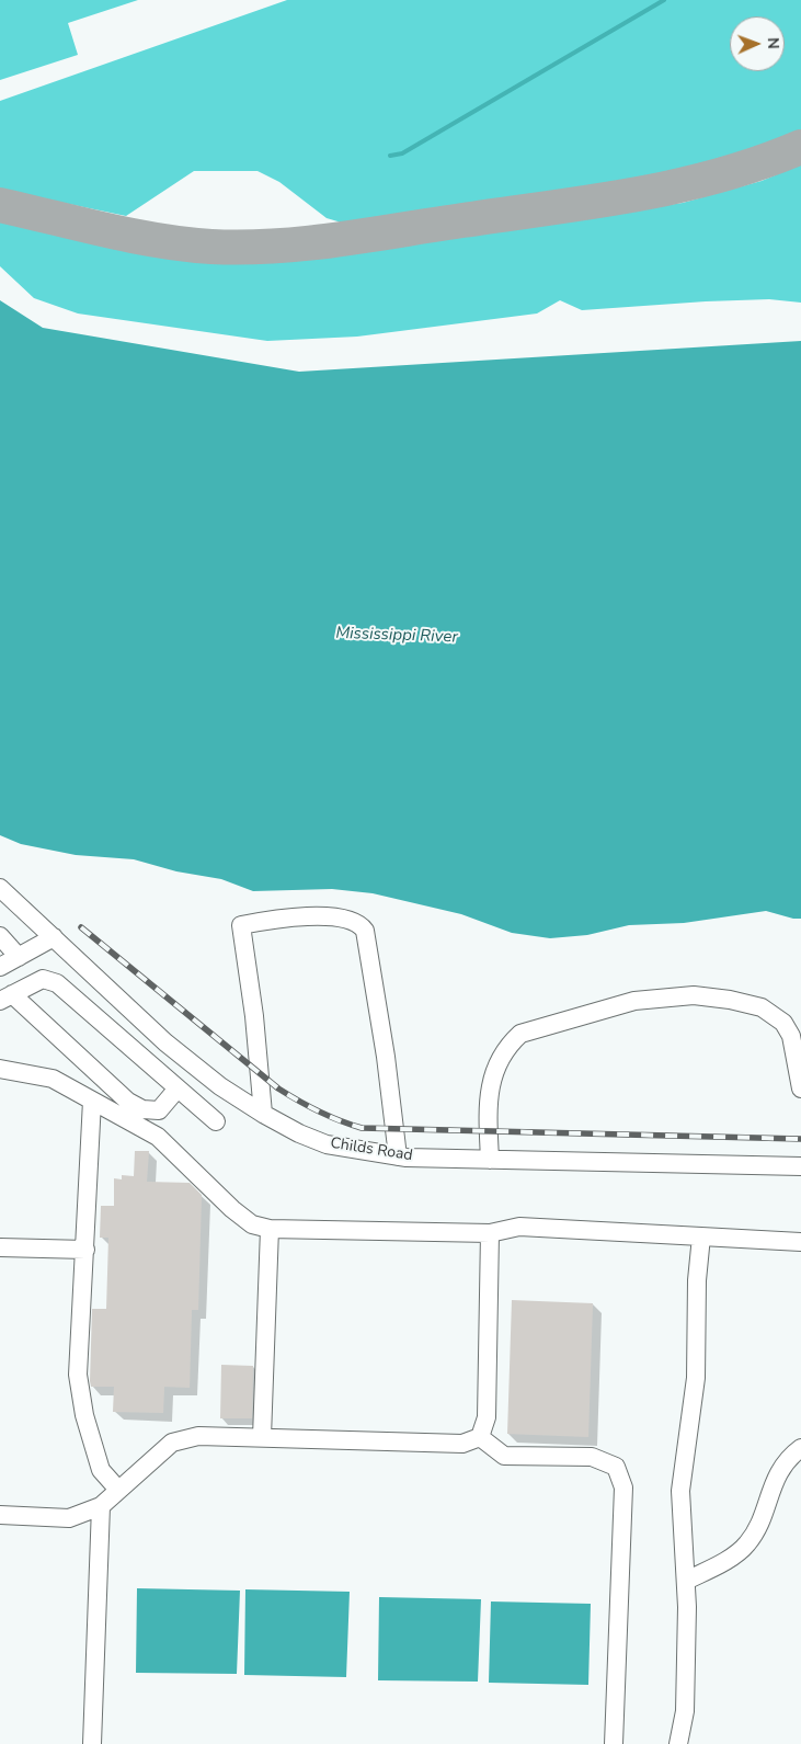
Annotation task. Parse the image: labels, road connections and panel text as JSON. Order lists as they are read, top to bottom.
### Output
{
  "streets": {
    "street": ["Childs Road"]
  },
  "water": ["Mississippi River"],
  "north": "right"
}
